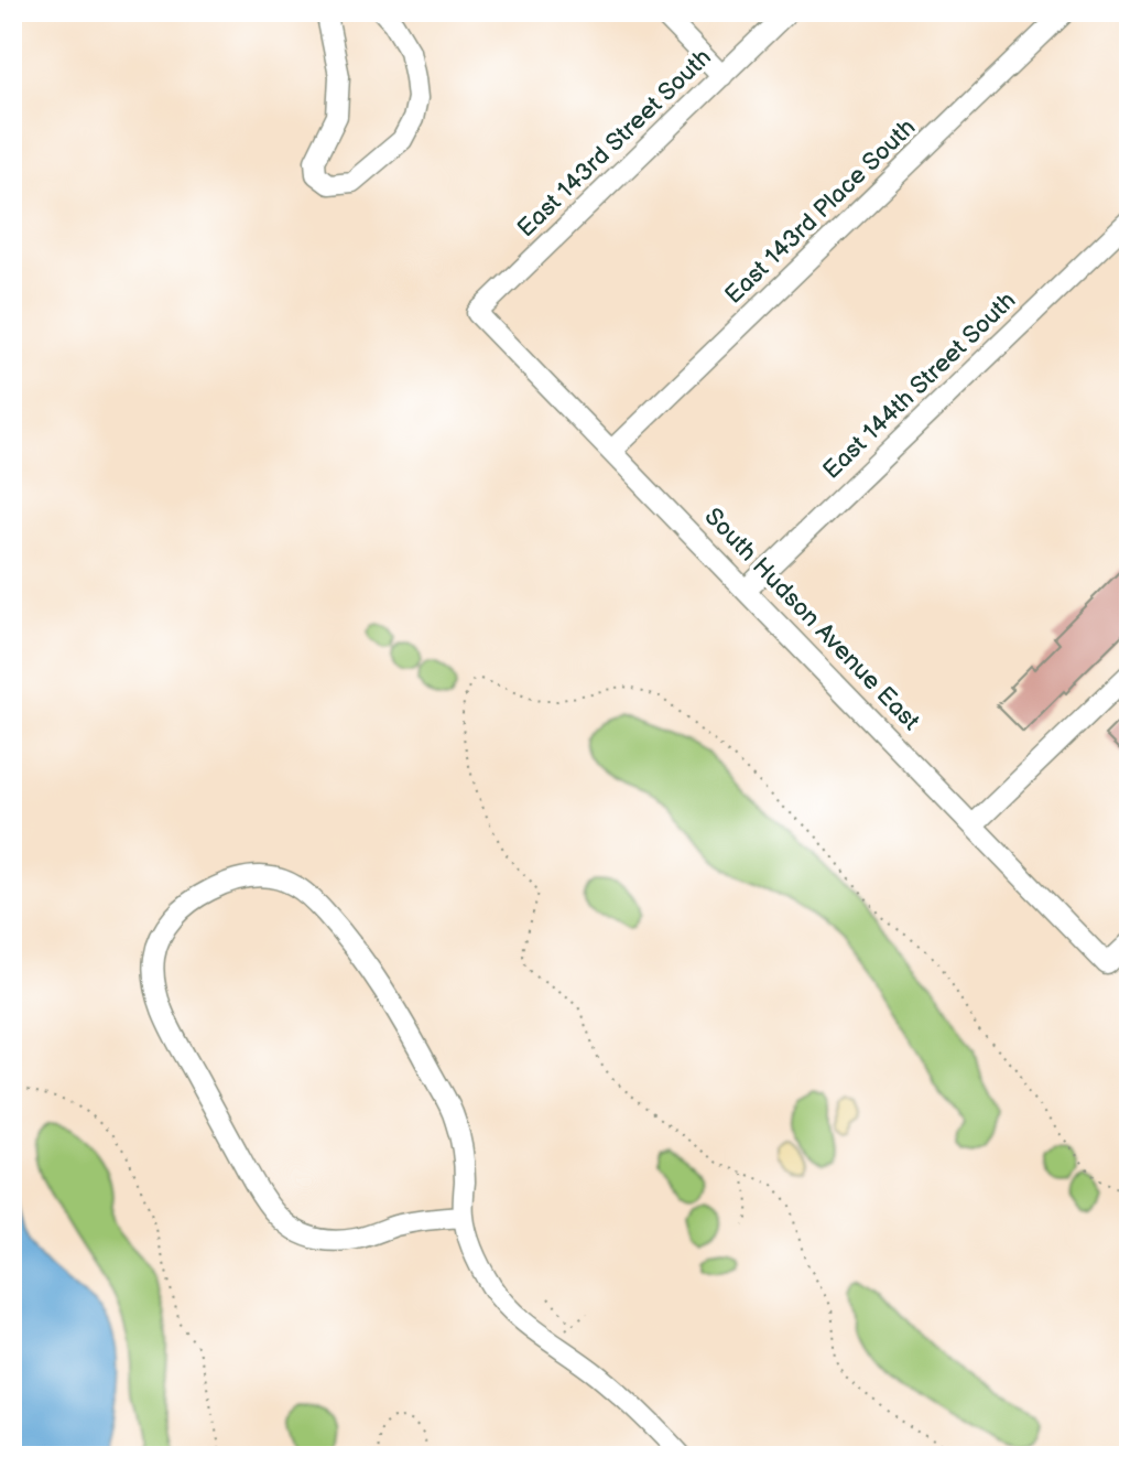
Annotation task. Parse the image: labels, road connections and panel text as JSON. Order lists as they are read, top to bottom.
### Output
{
  "streets": {
    "street": [
      "East 143rd Street South",
      "East 143rd Place South",
      "East 144th Street South",
      "South Hudson Avenue East"
    ]
  },
  "crossings": [
    ["East 143rd Street South", "South Hudson Avenue East"],
    ["East 143rd Place South", "South Hudson Avenue East"],
    ["East 144th Street South", "South Hudson Avenue East"]
  ]
}
